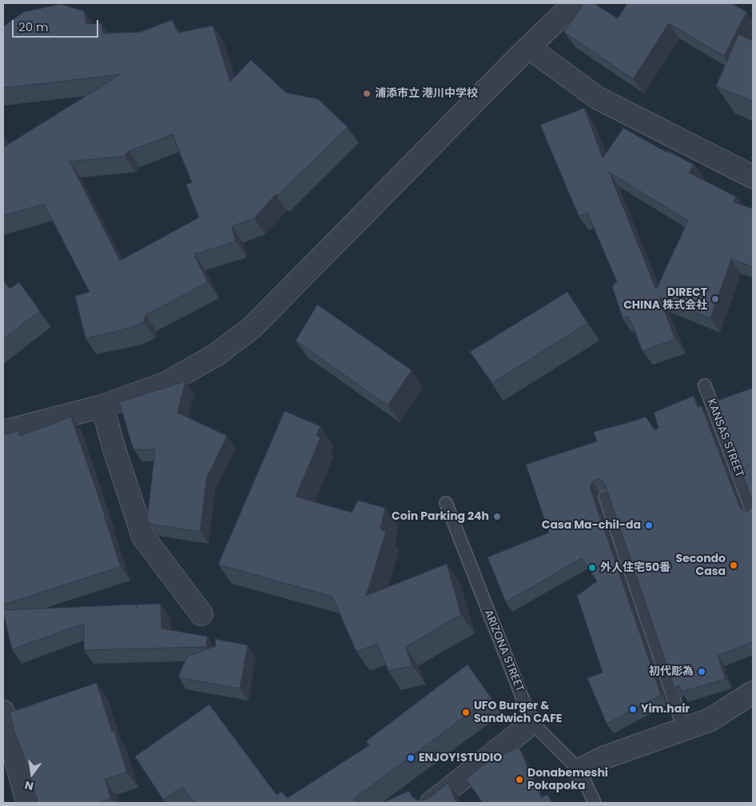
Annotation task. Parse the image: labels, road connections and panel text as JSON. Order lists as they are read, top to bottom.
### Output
{
  "streets": {
    "lane": ["KANSAS STREET", "ARIZONA STREET"]
  },
  "places": [
    "浦添市立 港川中学校",
    "DIRECT CHINA 株式会社",
    "Coin Parking 24h",
    "Casa Ma-chil-da",
    "Secondo Casa",
    "外人住宅50番",
    "初代彫為",
    "Yim.hair",
    "UFO Burger & Sandwich CAFE",
    "ENJOY!STUDIO",
    "Donabemeshi Pokapoka"
  ],
  "scale_bar": "20 m",
  "north": "bottom"
}
